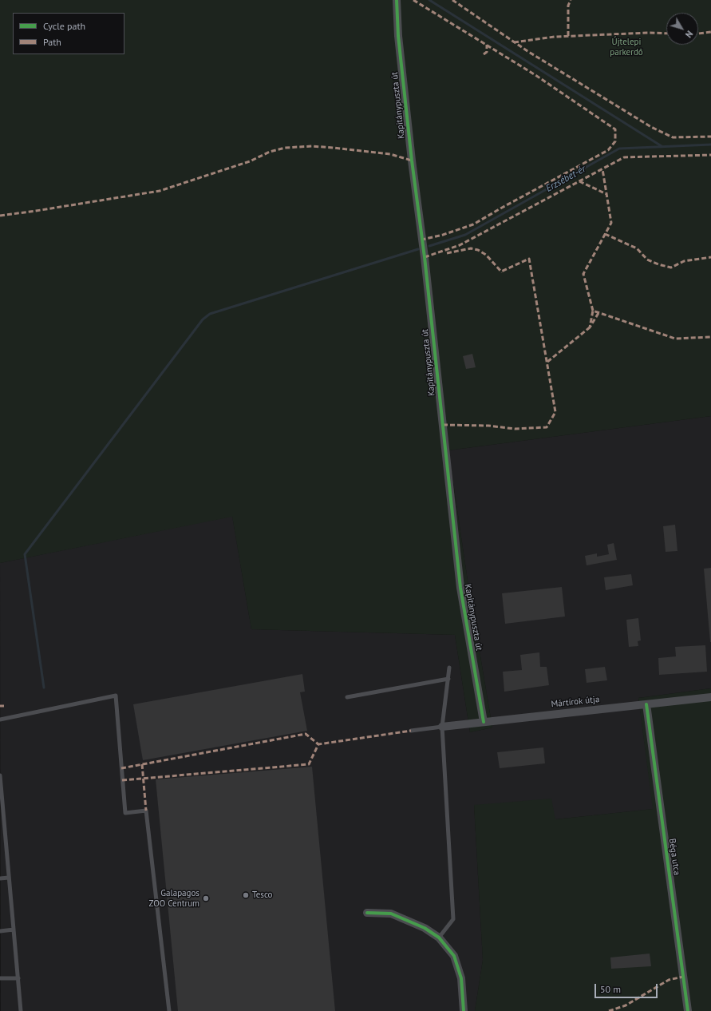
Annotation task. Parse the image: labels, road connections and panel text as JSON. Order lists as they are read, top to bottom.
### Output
{
  "streets": {
    "street": ["Kapitánypuszta út", "Mártírok útja", "Béga utca"]
  },
  "crossings": [
    ["Kapitánypuszta út", "Mártírok útja"],
    ["Mártírok útja", "Béga utca"]
  ],
  "water": ["Erzsébet-ér"],
  "parks": ["Újtelepi parkerdő"],
  "places": ["Tesco", "Galapagos ZOO Centrum"],
  "legend": ["Cycle path", "Path"],
  "scale_bar": "50 m",
  "north": "bottom right"
}
